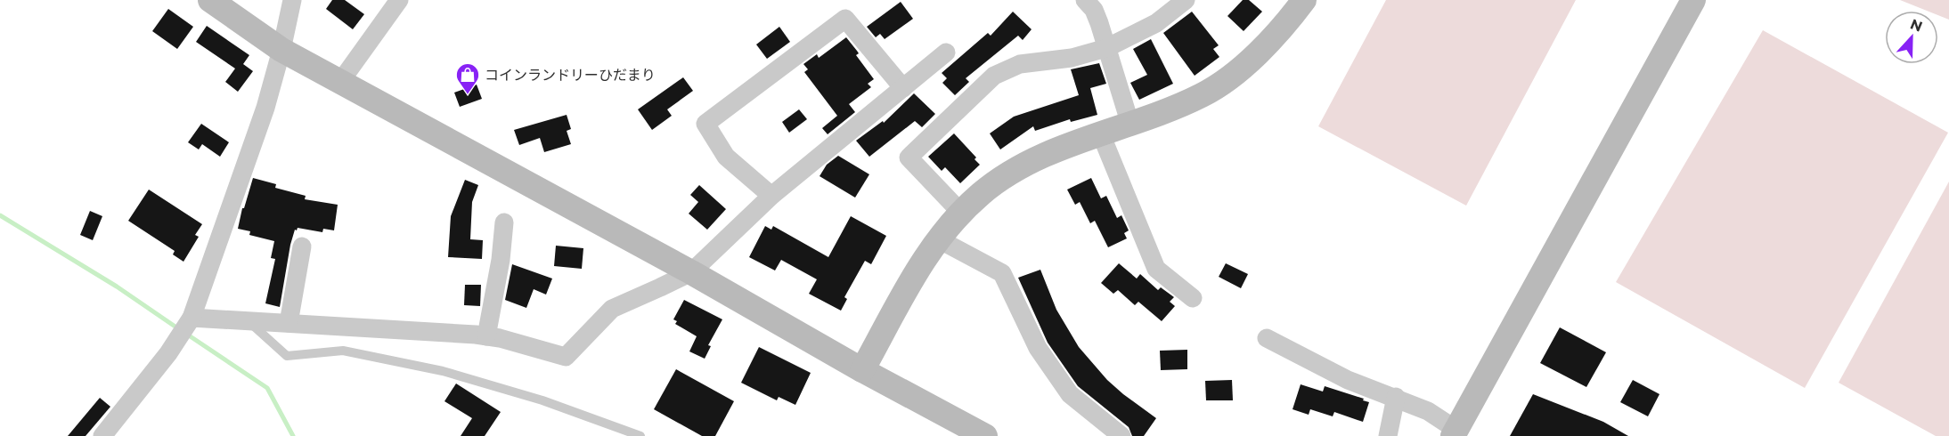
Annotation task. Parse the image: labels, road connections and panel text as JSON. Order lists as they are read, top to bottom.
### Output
{
  "places": {
    "shop": ["コインランドリーひだまり"]
  },
  "north": "top"
}
